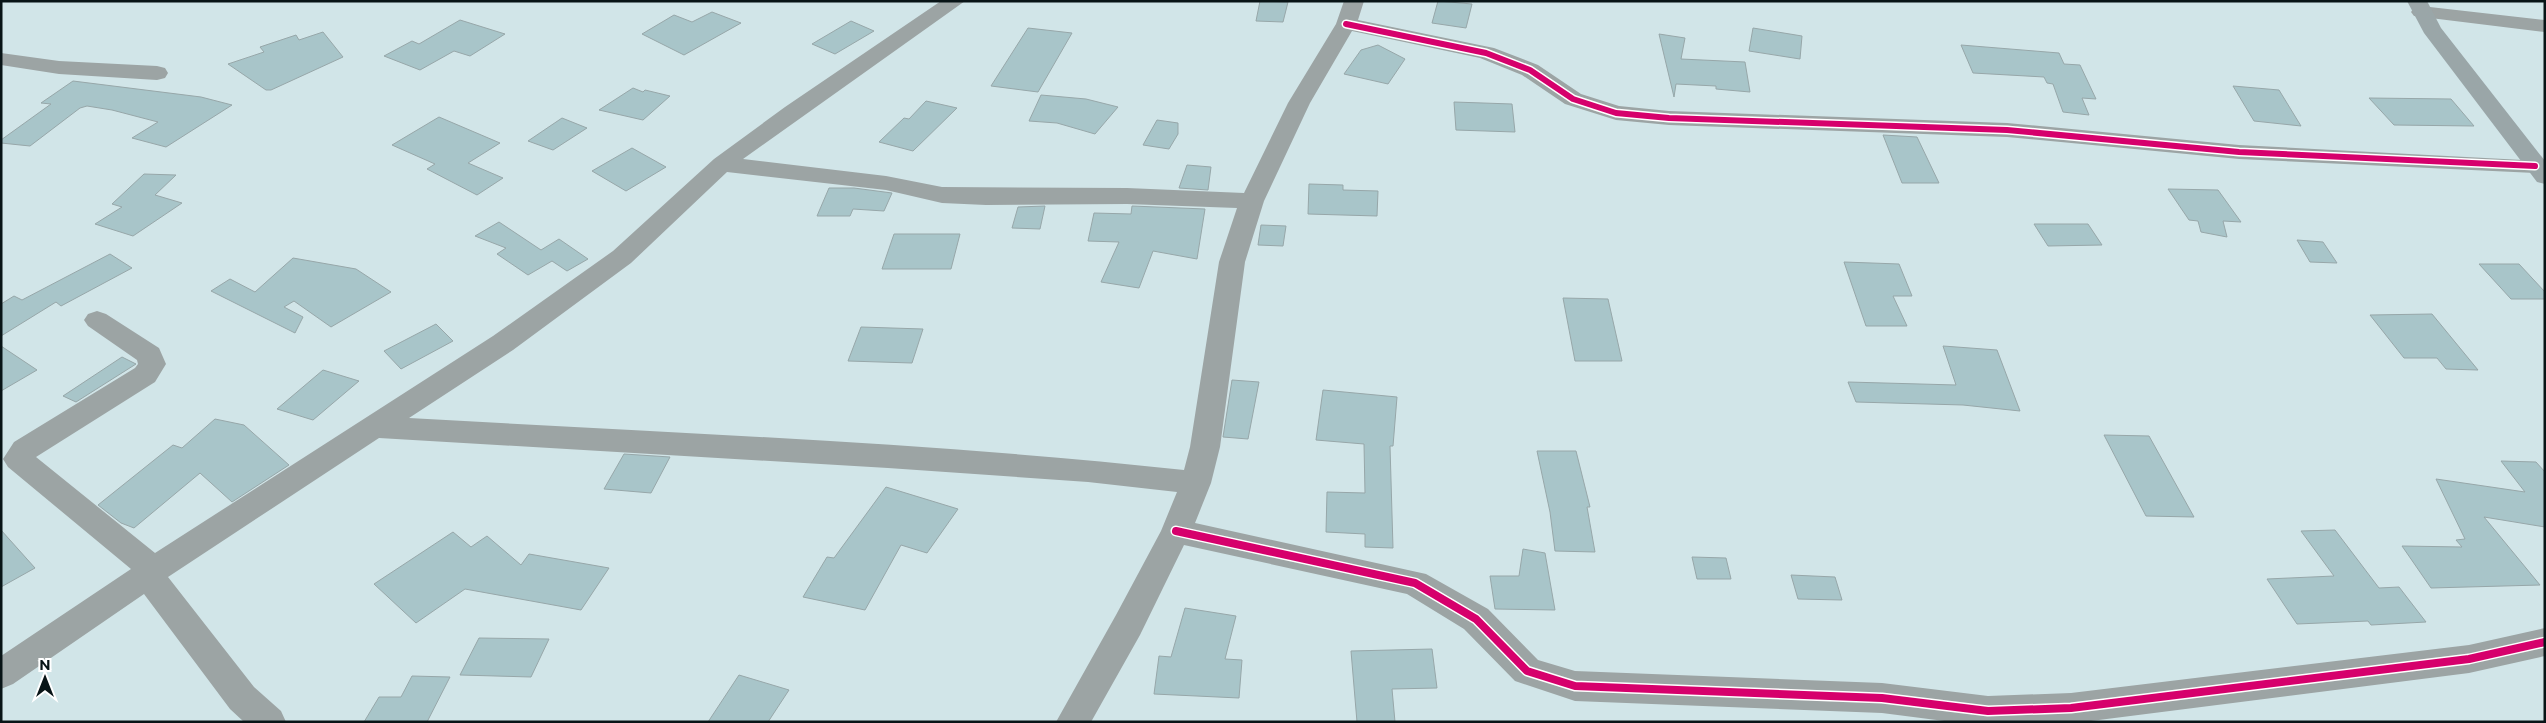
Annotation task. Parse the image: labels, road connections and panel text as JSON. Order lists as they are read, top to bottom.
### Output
{
  "north": "top"
}
